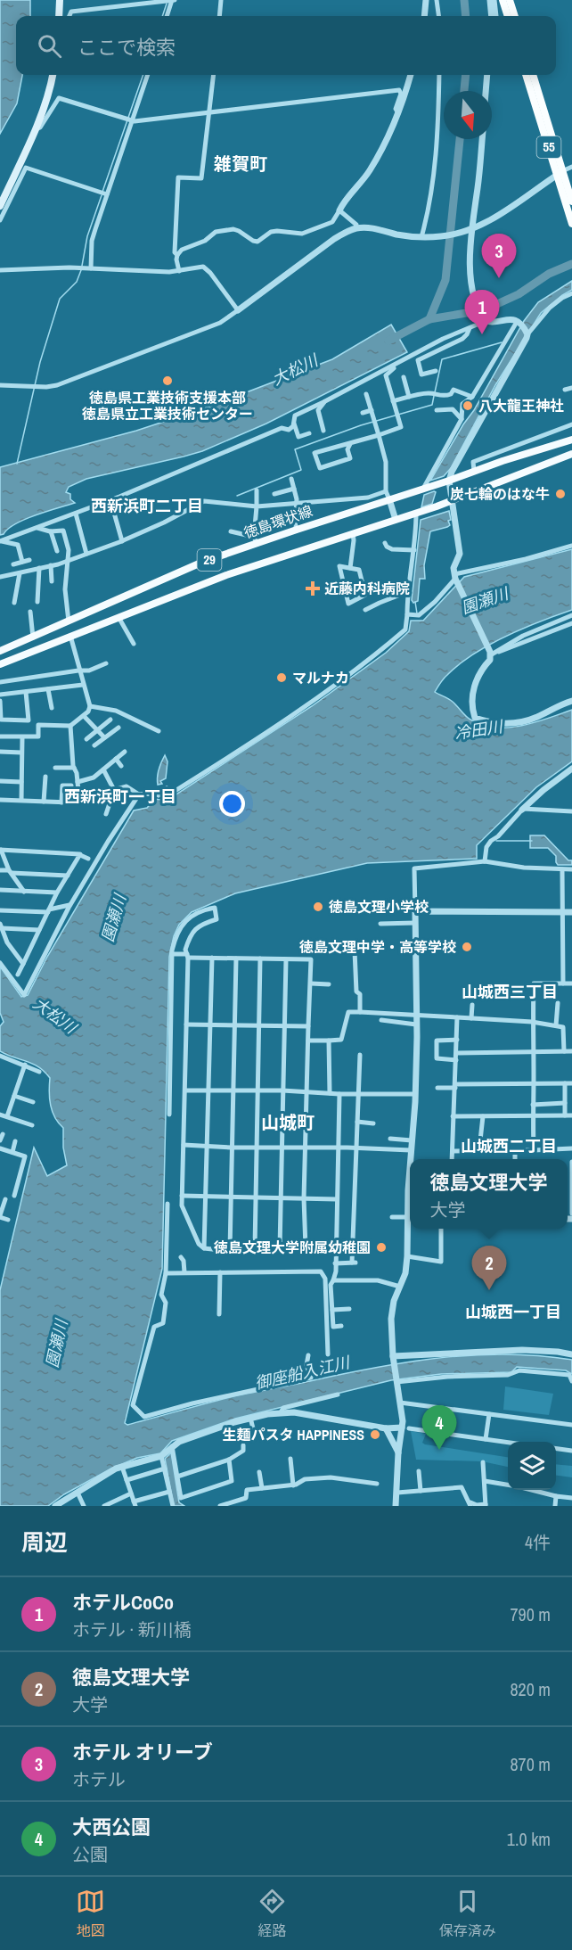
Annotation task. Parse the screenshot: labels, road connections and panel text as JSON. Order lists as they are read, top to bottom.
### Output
{
  "streets": {
    "highway": ["55"],
    "main road": ["徳島環状線", "29"]
  },
  "districts": [
    "雑賀町",
    "西新浜町二丁目",
    "西新浜町一丁目",
    "山城西三丁目",
    "山城町",
    "山城西二丁目",
    "山城西一丁目"
  ],
  "water": [
    "大松川",
    "園瀬川",
    "冷田川",
    "御座船入江川"
  ],
  "places": {
    "other": [
      "徳島県工業技術支援本部 徳島県立工業技術センター",
      "八大龍王神社",
      "炭七輪のはな牛",
      "マルナカ",
      "徳島文理小学校",
      "徳島文理中学・高等学校",
      "徳島文理大学附属幼稚園",
      "生麺パスタ HAPPINESS"
    ],
    "health": ["近藤内科病院"]
  },
  "north": "bottom",
  "page": {
    "search": "ここで検索",
    "pins": [
      "3",
      "1",
      "2",
      "4"
    ],
    "popup": ["徳島文理大学", "大学"],
    "heading": ["周辺", "4件"],
    "list": [
      {
        "mark": "1",
        "name": "ホテルCoCo",
        "note": "ホテル · 新川橋",
        "value": "790 m"
      },
      {
        "mark": "2",
        "name": "徳島文理大学",
        "note": "大学",
        "value": "820 m"
      },
      {
        "mark": "3",
        "name": "ホテル オリーブ",
        "note": "ホテル",
        "value": "870 m"
      },
      {
        "mark": "4",
        "name": "大西公園",
        "note": "公園",
        "value": "1.0 km"
      }
    ],
    "nav": ["地図", "経路", "保存済み"]
  }
}
